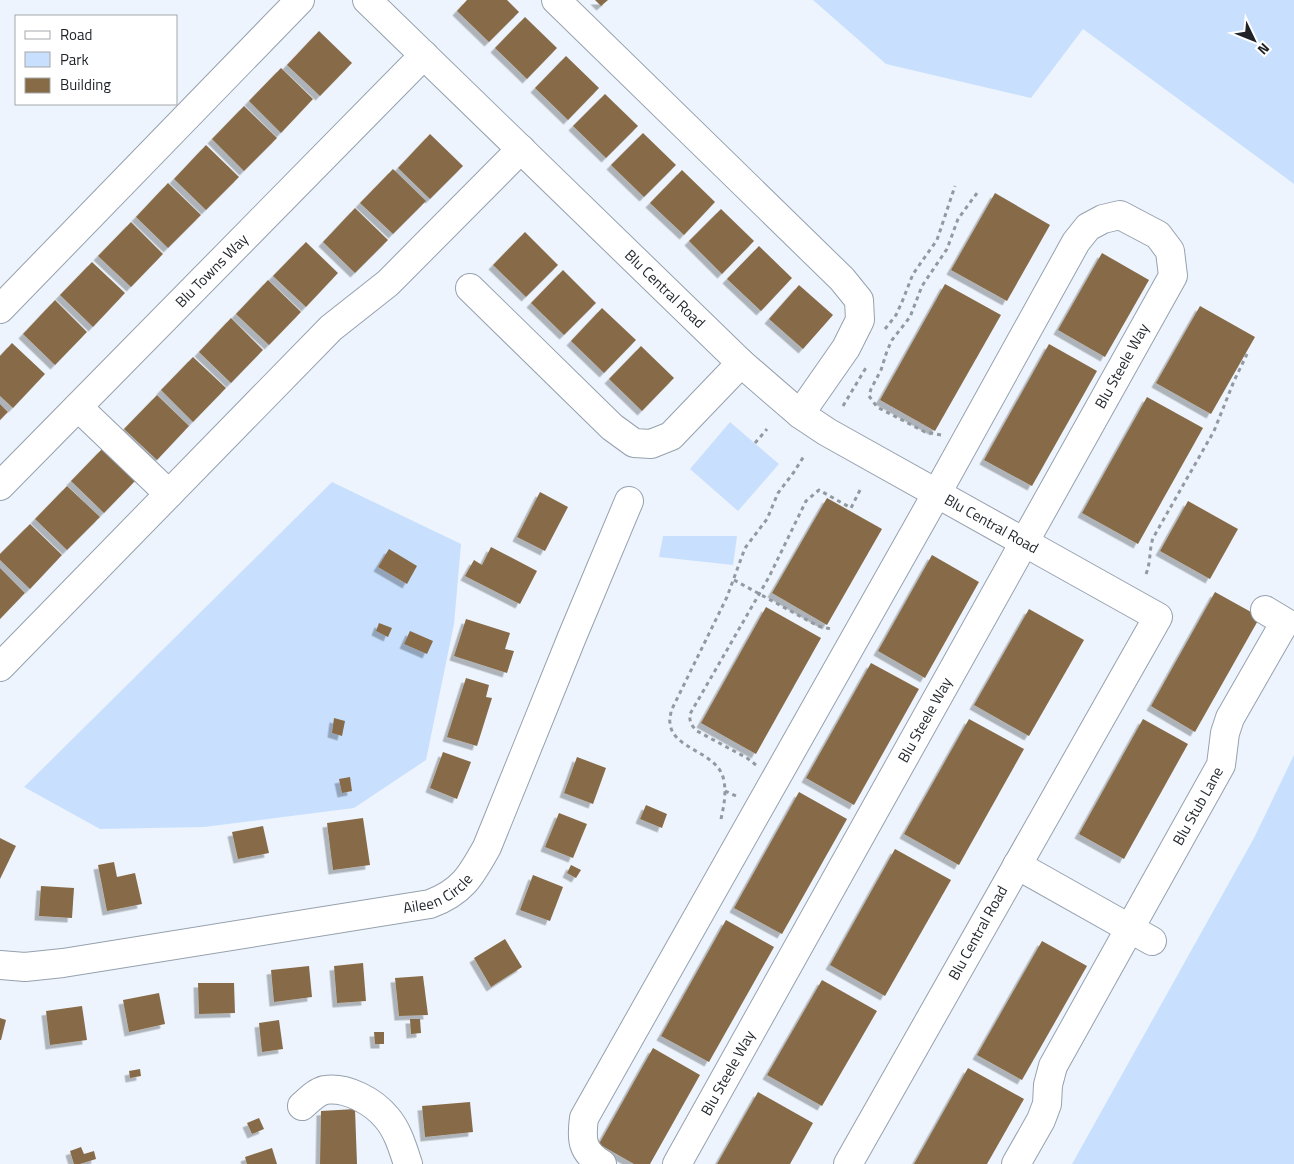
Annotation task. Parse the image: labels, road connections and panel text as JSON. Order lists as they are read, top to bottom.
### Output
{
  "streets": {
    "street": [
      "Blu Towns Way",
      "Blu Central Road",
      "Blu Steele Way",
      "Blu Stub Lane",
      "Aileen Circle"
    ]
  },
  "crossings": [
    ["Blu Towns Way", "Blu Central Road"],
    ["Blu Central Road", "Blu Steele Way"]
  ],
  "legend": ["Road", "Park", "Building"],
  "north": "bottom right"
}
